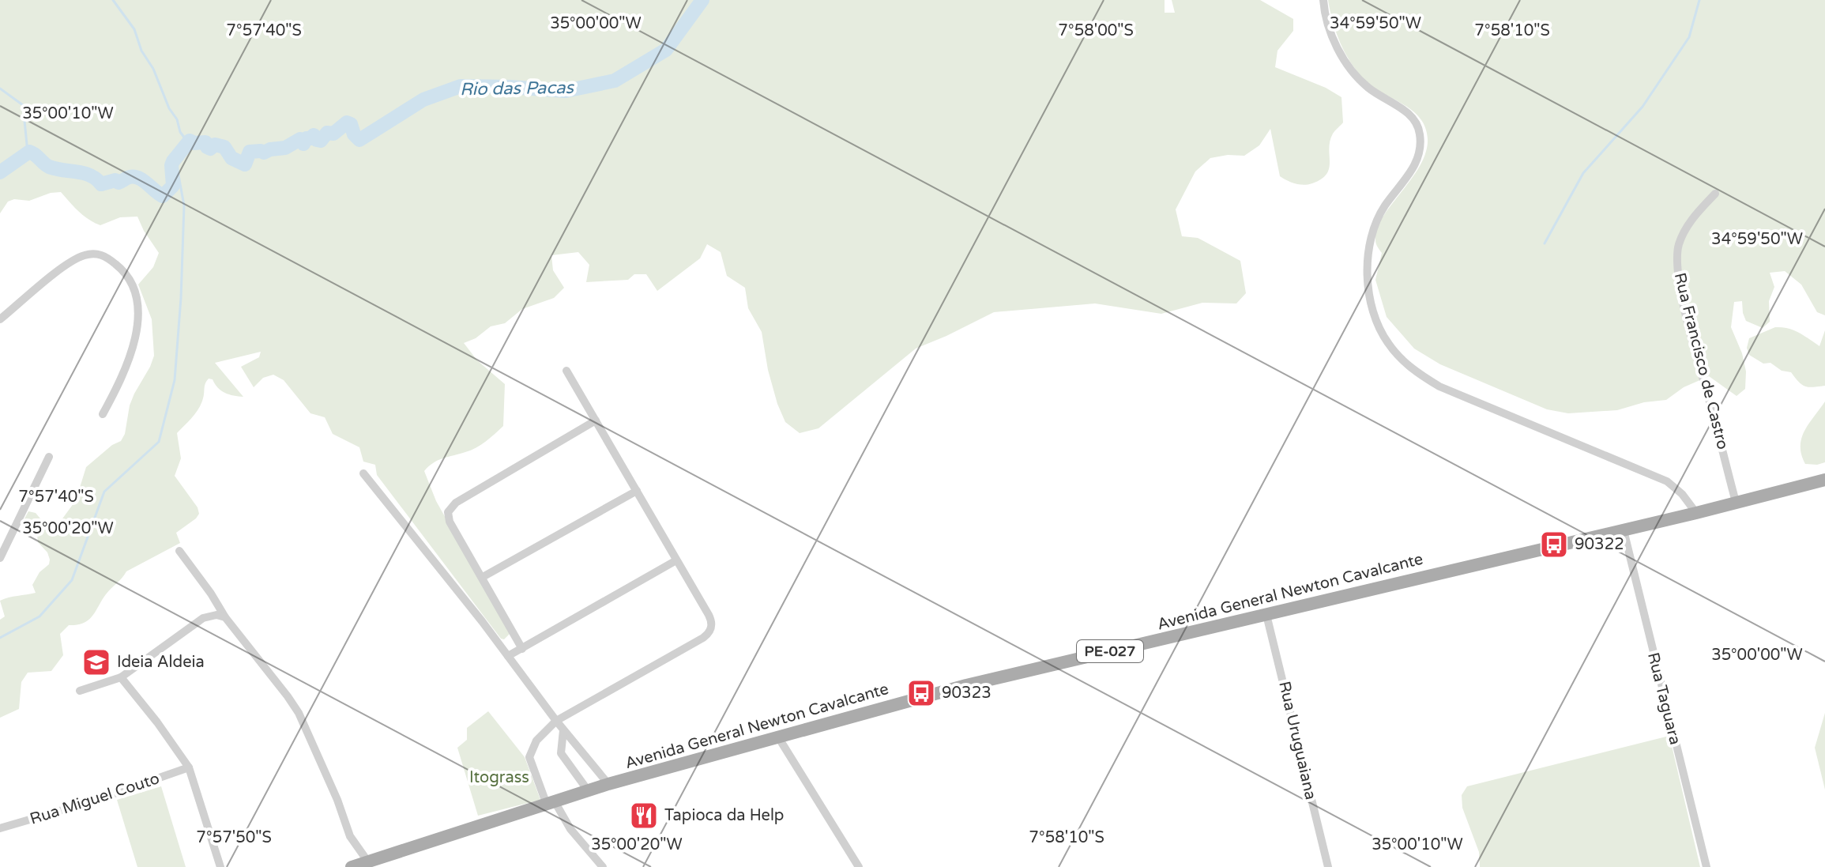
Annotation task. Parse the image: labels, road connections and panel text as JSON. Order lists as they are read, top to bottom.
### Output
{
  "streets": {
    "main road": ["Avenida General Newton Cavalcante", "PE-027"],
    "street": [
      "Rua Francisco de Castro",
      "Rua Taguara",
      "Rua Uruguaiana",
      "Rua Miguel Couto"
    ]
  },
  "crossings": [
    ["Rua Francisco de Castro", "Avenida General Newton Cavalcante"],
    ["Avenida General Newton Cavalcante", "PE-027"],
    ["Avenida General Newton Cavalcante", "Rua Taguara"],
    ["Avenida General Newton Cavalcante", "Rua Uruguaiana"]
  ],
  "water": ["Rio das Pacas"],
  "parks": ["Itograss"],
  "places": {
    "bus stop": ["90322", "90323"],
    "school or university": ["Ideia Aldeia"],
    "restaurant": ["Tapioca da Help"]
  },
  "coordinates": [
    "35°00'00\"W",
    "34°59'50\"W",
    "7°57'40\"S",
    "7°58'00\"S",
    "7°58'10\"S",
    "35°00'10\"W",
    "35°00'20\"W",
    "7°57'50\"S"
  ]
}
